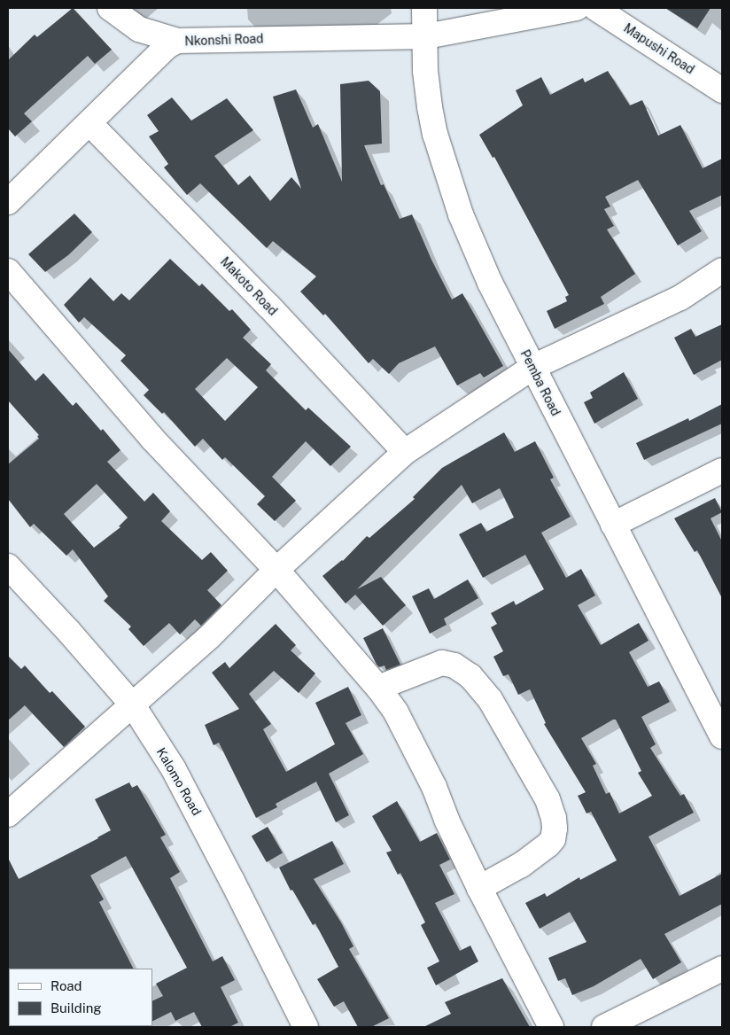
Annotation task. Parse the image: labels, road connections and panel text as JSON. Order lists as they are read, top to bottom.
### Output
{
  "streets": {
    "street": [
      "Nkonshi Road",
      "Mapushi Road",
      "Makoto Road",
      "Pemba Road",
      "Kalomo Road"
    ]
  },
  "crossings": [
    ["Nkonshi Road", "Makoto Road"],
    ["Nkonshi Road", "Pemba Road"]
  ],
  "legend": ["Road", "Building"]
}
